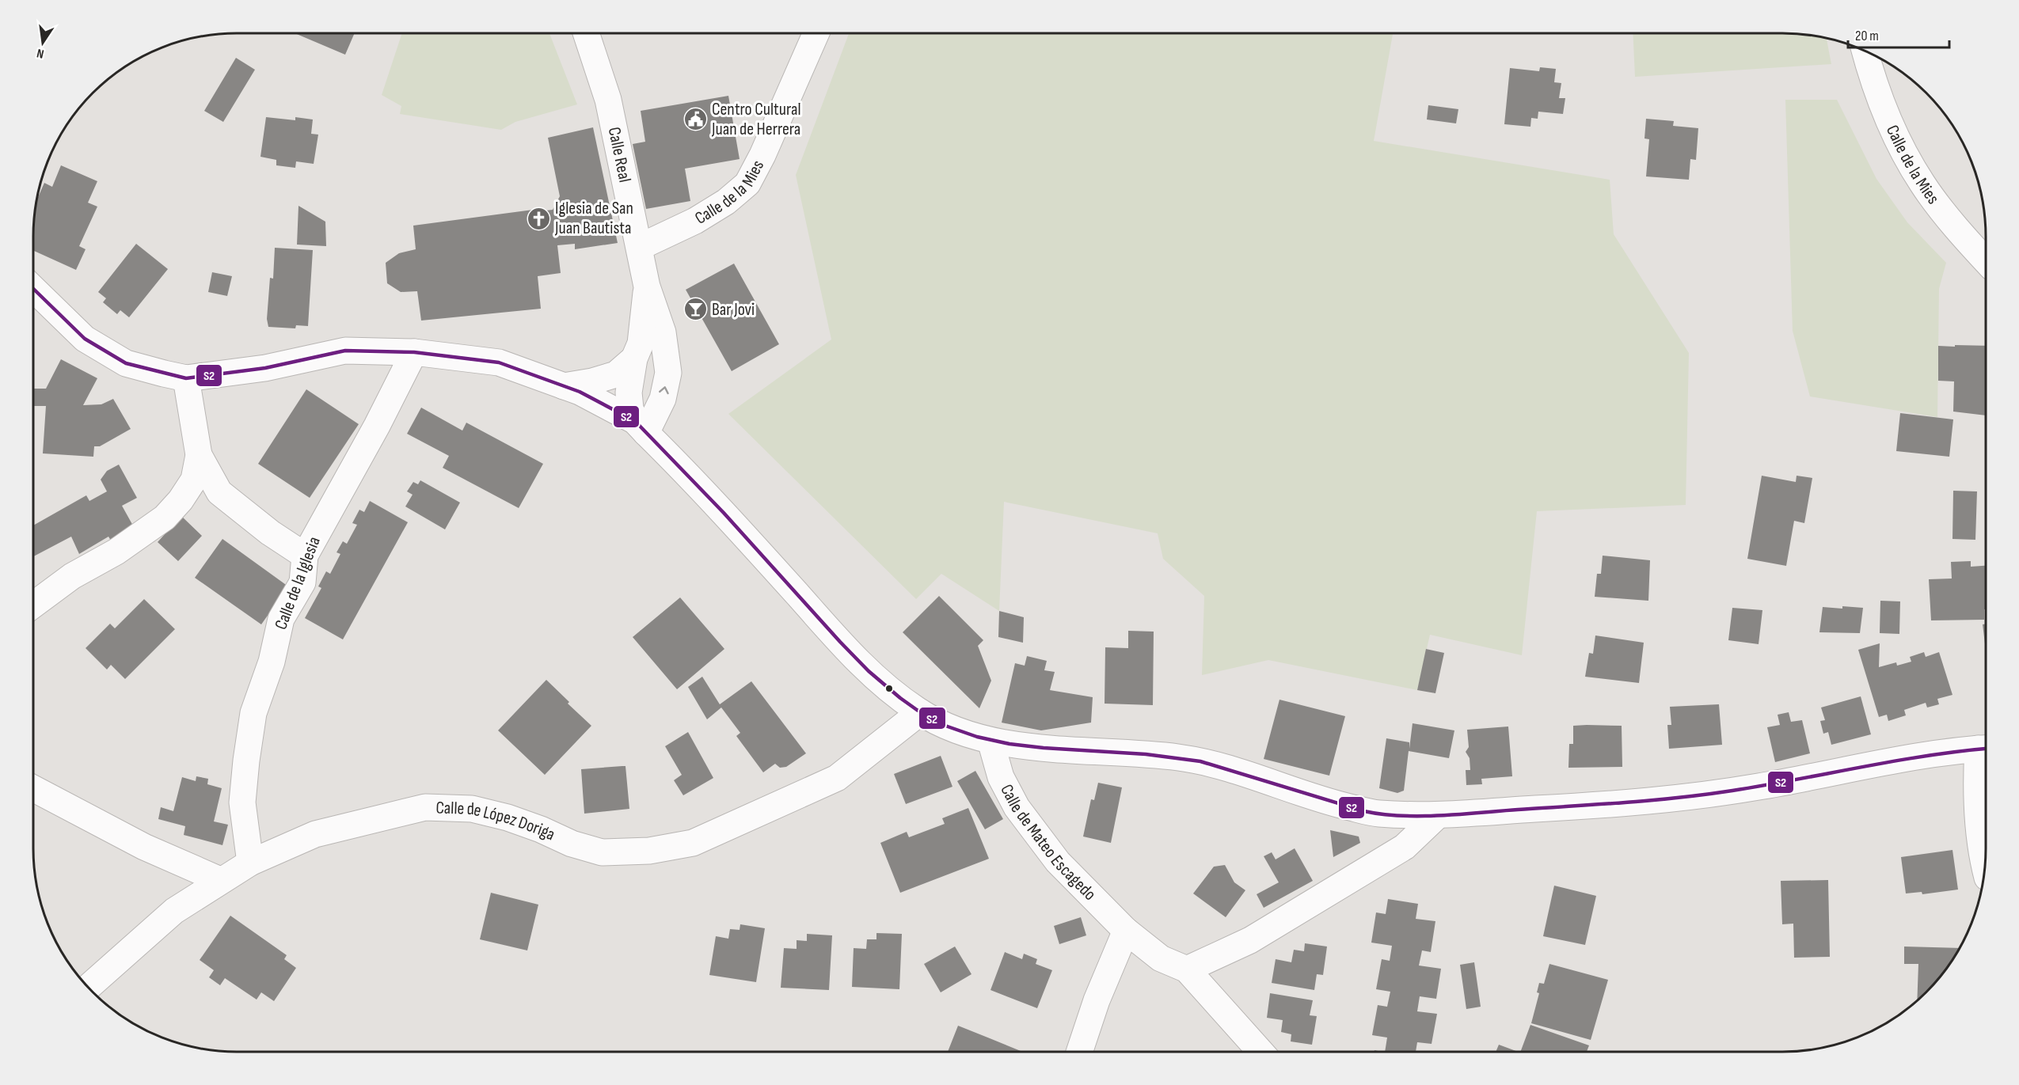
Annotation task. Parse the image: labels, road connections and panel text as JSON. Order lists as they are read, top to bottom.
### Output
{
  "streets": {
    "street": [
      "Calle Real",
      "Calle de la Mies",
      "Calle de la Iglesia",
      "Calle de López Doriga",
      "Calle de Mateo Escagedo"
    ]
  },
  "crossings": [
    ["Calle Real", "Calle de la Mies"],
    ["Calle de la Iglesia", "Calle de López Doriga"]
  ],
  "places": {
    "public building": ["Centro Cultural Juan de Herrera"],
    "church": ["Iglesia de San Juan Bautista"],
    "bar": ["Bar Jovi"]
  },
  "lines": ["transit line S2"],
  "scale_bar": "20 m",
  "north": "bottom"
}
